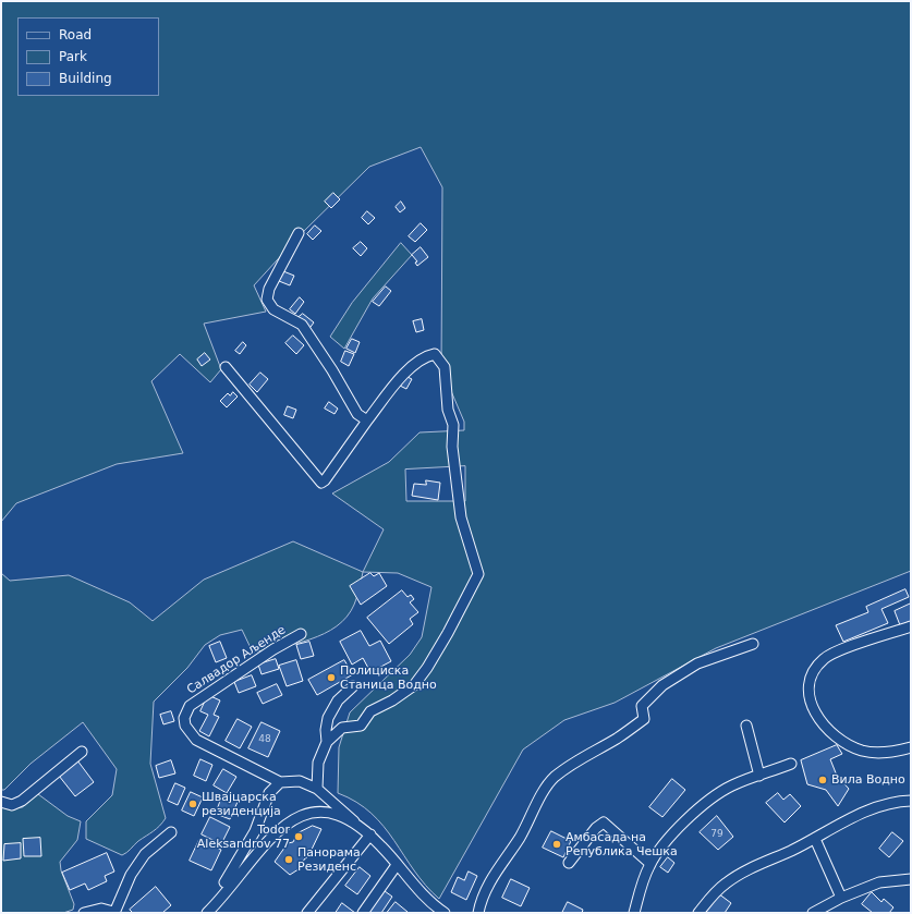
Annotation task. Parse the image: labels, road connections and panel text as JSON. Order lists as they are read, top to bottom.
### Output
{
  "streets": {
    "street": ["Салвадор Аљенде"]
  },
  "places": [
    "Полициска Станица Водно",
    "Вила Водно",
    "Швајцарска резиденција",
    "Todor Aleksandrov 77",
    "Амбасада на Република Чешка",
    "Панорама Резиденс"
  ],
  "house_numbers": ["48", "79"],
  "legend": ["Road", "Park", "Building"]
}
